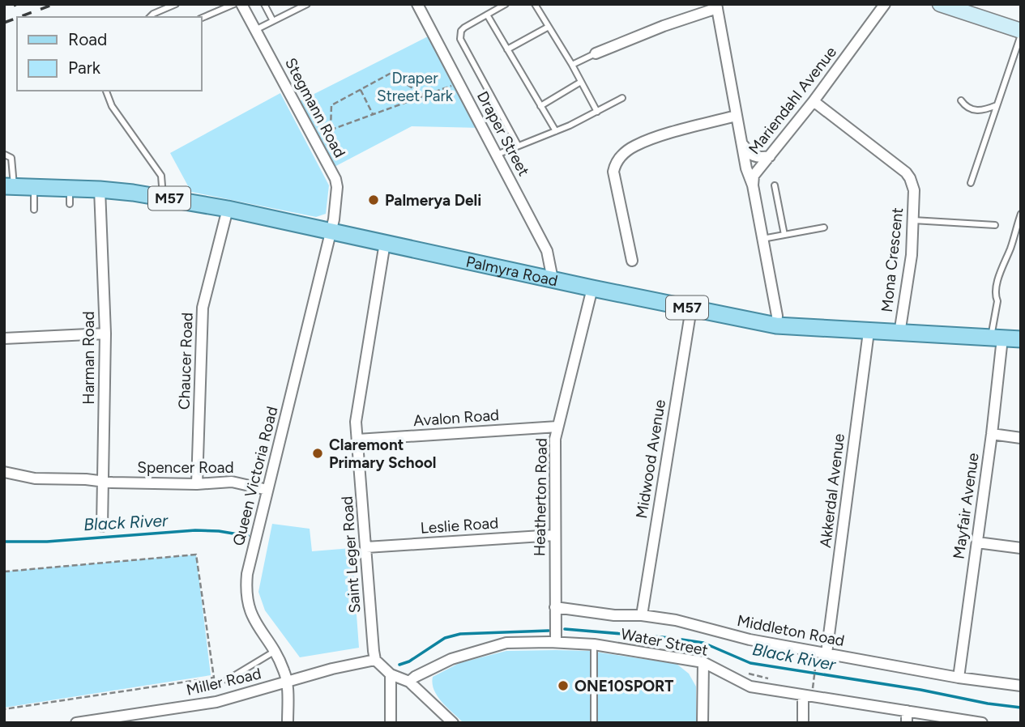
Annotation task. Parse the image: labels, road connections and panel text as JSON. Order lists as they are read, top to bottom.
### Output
{
  "streets": {
    "main road": ["M57", "Palmyra Road"],
    "street": [
      "Mariendahl Avenue",
      "Stegmann Road",
      "Draper Street",
      "Mona Crescent",
      "Harman Road",
      "Chaucer Road",
      "Avalon Road",
      "Midwood Avenue",
      "Spencer Road",
      "Queen Victoria Road",
      "Akkerdal Avenue",
      "Heatherton Road",
      "Mayfair Avenue",
      "Leslie Road",
      "Saint Leger Road",
      "Middleton Road",
      "Water Street",
      "Miller Road"
    ]
  },
  "crossings": [
    ["Mariendahl Avenue", "Mona Crescent"],
    ["Stegmann Road", "Palmyra Road"],
    ["Stegmann Road", "Queen Victoria Road"],
    ["Draper Street", "Palmyra Road"],
    ["Mona Crescent", "Palmyra Road"],
    ["Palmyra Road", "Harman Road"],
    ["Palmyra Road", "Chaucer Road"],
    ["Palmyra Road", "Midwood Avenue"],
    ["Palmyra Road", "Queen Victoria Road"],
    ["Palmyra Road", "Akkerdal Avenue"],
    ["Palmyra Road", "Heatherton Road"],
    ["Palmyra Road", "Mayfair Avenue"],
    ["Palmyra Road", "Saint Leger Road"],
    ["Harman Road", "Spencer Road"],
    ["Chaucer Road", "Spencer Road"],
    ["Avalon Road", "Heatherton Road"],
    ["Avalon Road", "Saint Leger Road"],
    ["Midwood Avenue", "Middleton Road"],
    ["Spencer Road", "Queen Victoria Road"],
    ["Queen Victoria Road", "Miller Road"],
    ["Akkerdal Avenue", "Middleton Road"],
    ["Heatherton Road", "Leslie Road"],
    ["Heatherton Road", "Middleton Road"],
    ["Heatherton Road", "Water Street"],
    ["Mayfair Avenue", "Middleton Road"],
    ["Leslie Road", "Saint Leger Road"],
    ["Saint Leger Road", "Miller Road"]
  ],
  "water": ["Black River"],
  "parks": ["Draper Street Park"],
  "places": ["Palmerya Deli", "Claremont Primary School", "ONE10SPORT"],
  "legend": ["Road", "Park"]
}
